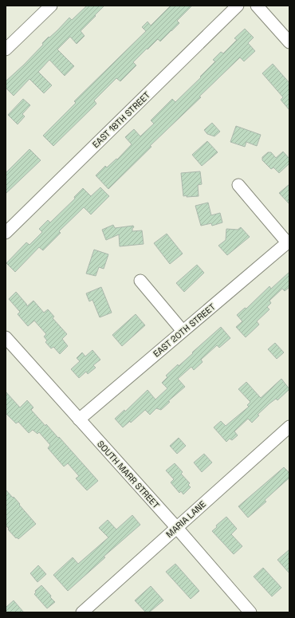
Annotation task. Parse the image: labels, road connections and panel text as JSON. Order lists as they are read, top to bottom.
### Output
{
  "streets": {
    "street": [
      "EAST 18TH STREET",
      "EAST 20TH STREET",
      "SOUTH MARR STREET",
      "MARIA LANE"
    ]
  },
  "crossings": [
    ["EAST 20TH STREET", "SOUTH MARR STREET"],
    ["SOUTH MARR STREET", "MARIA LANE"]
  ]
}
